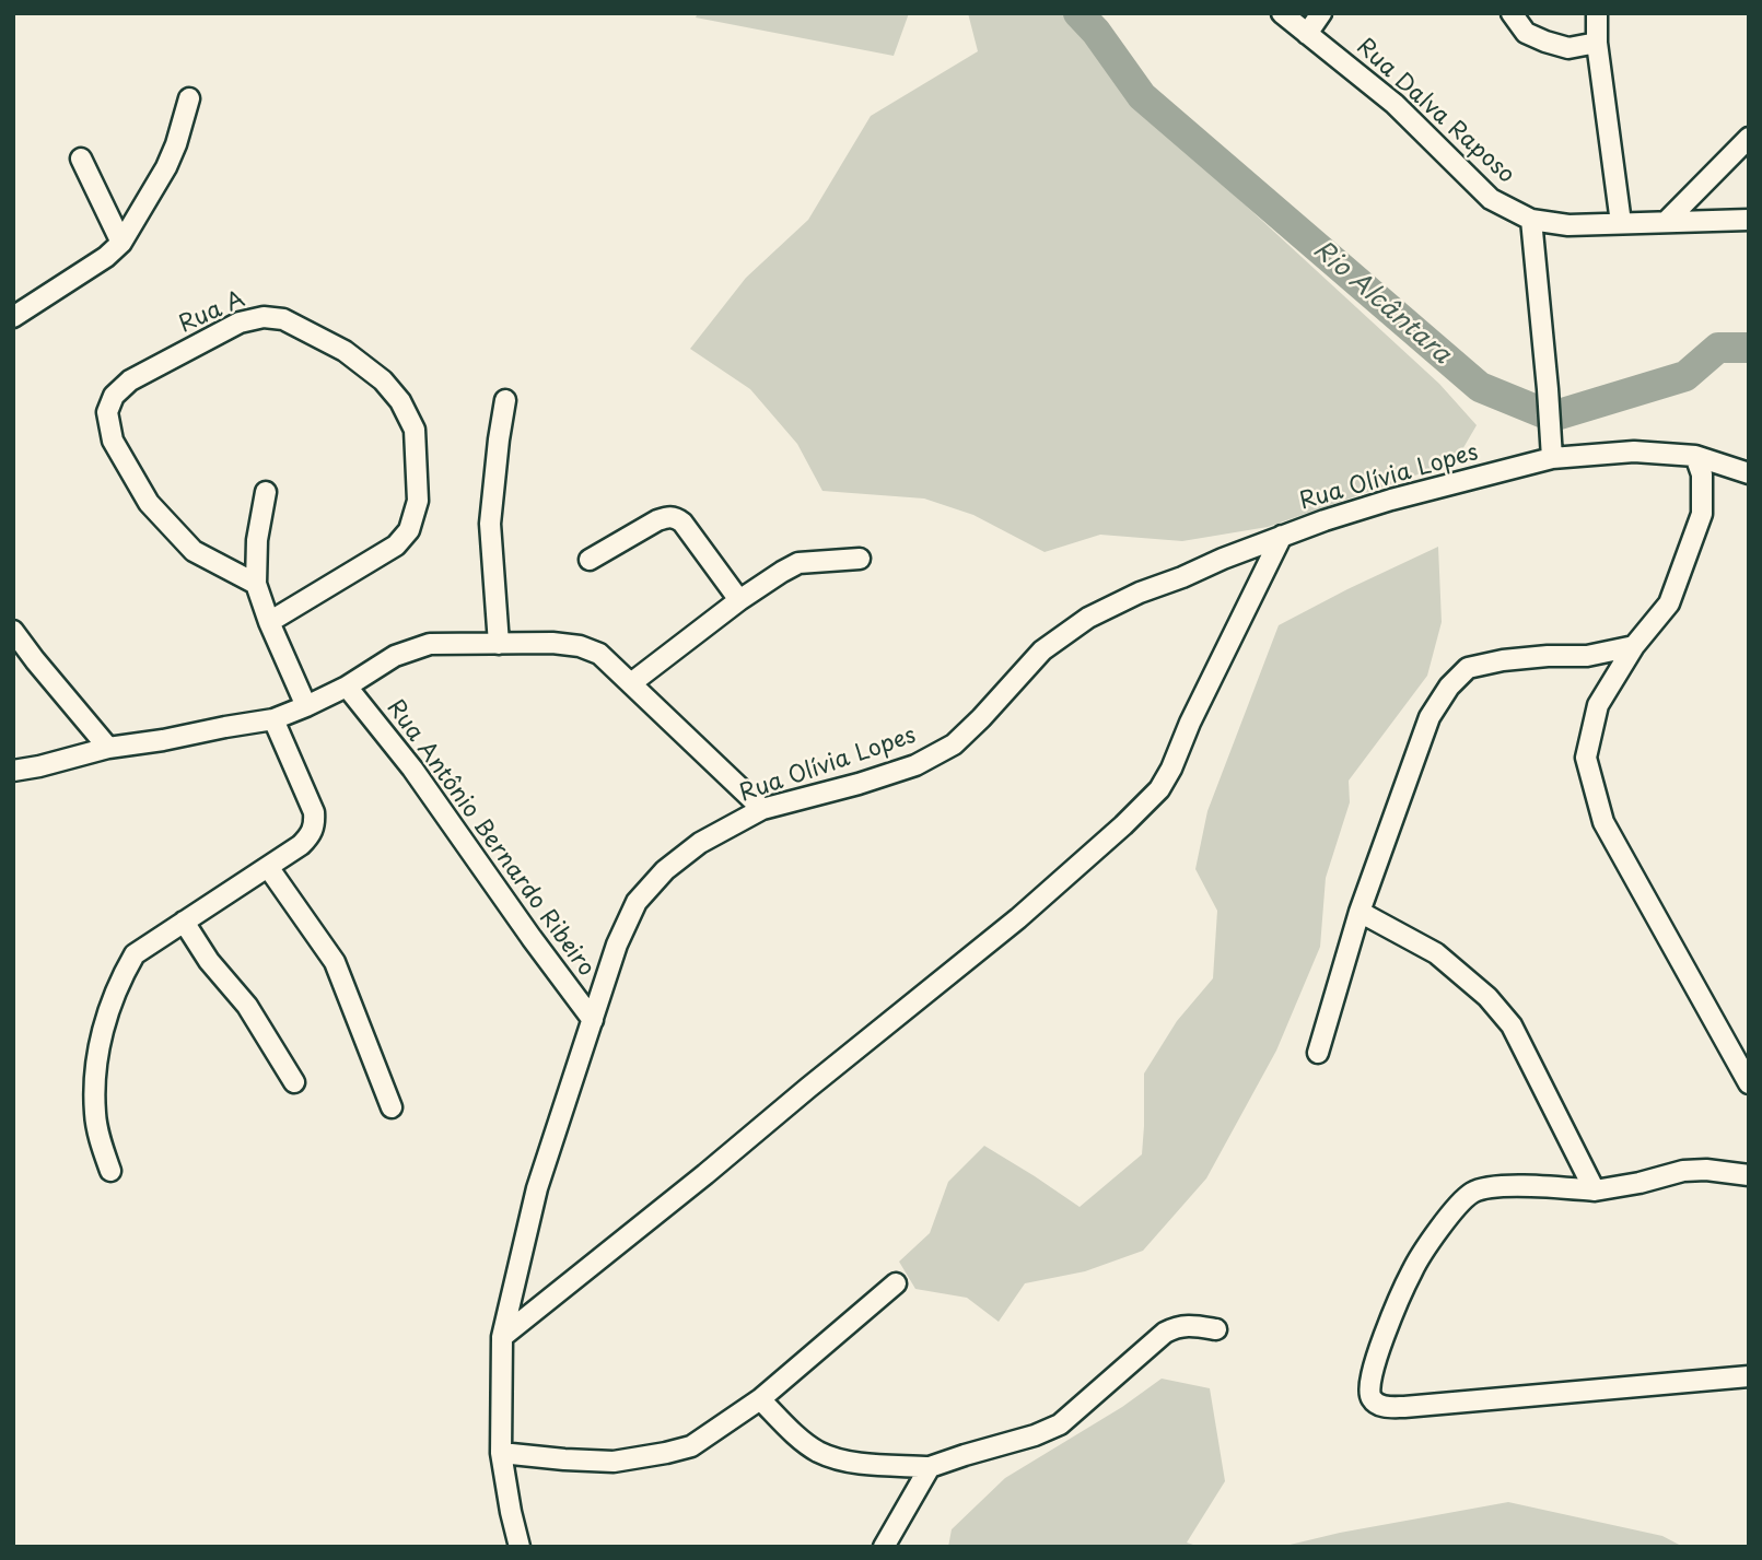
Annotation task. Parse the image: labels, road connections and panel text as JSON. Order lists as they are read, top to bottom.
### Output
{
  "streets": {
    "street": [
      "Rua Dalva Raposo",
      "Rua A",
      "Rua Olívia Lopes",
      "Rua Antônio Bernardo Ribeiro"
    ]
  },
  "crossings": [
    ["Rua Olívia Lopes", "Rua Antônio Bernardo Ribeiro"]
  ],
  "water": ["Rio Alcântara"]
}
